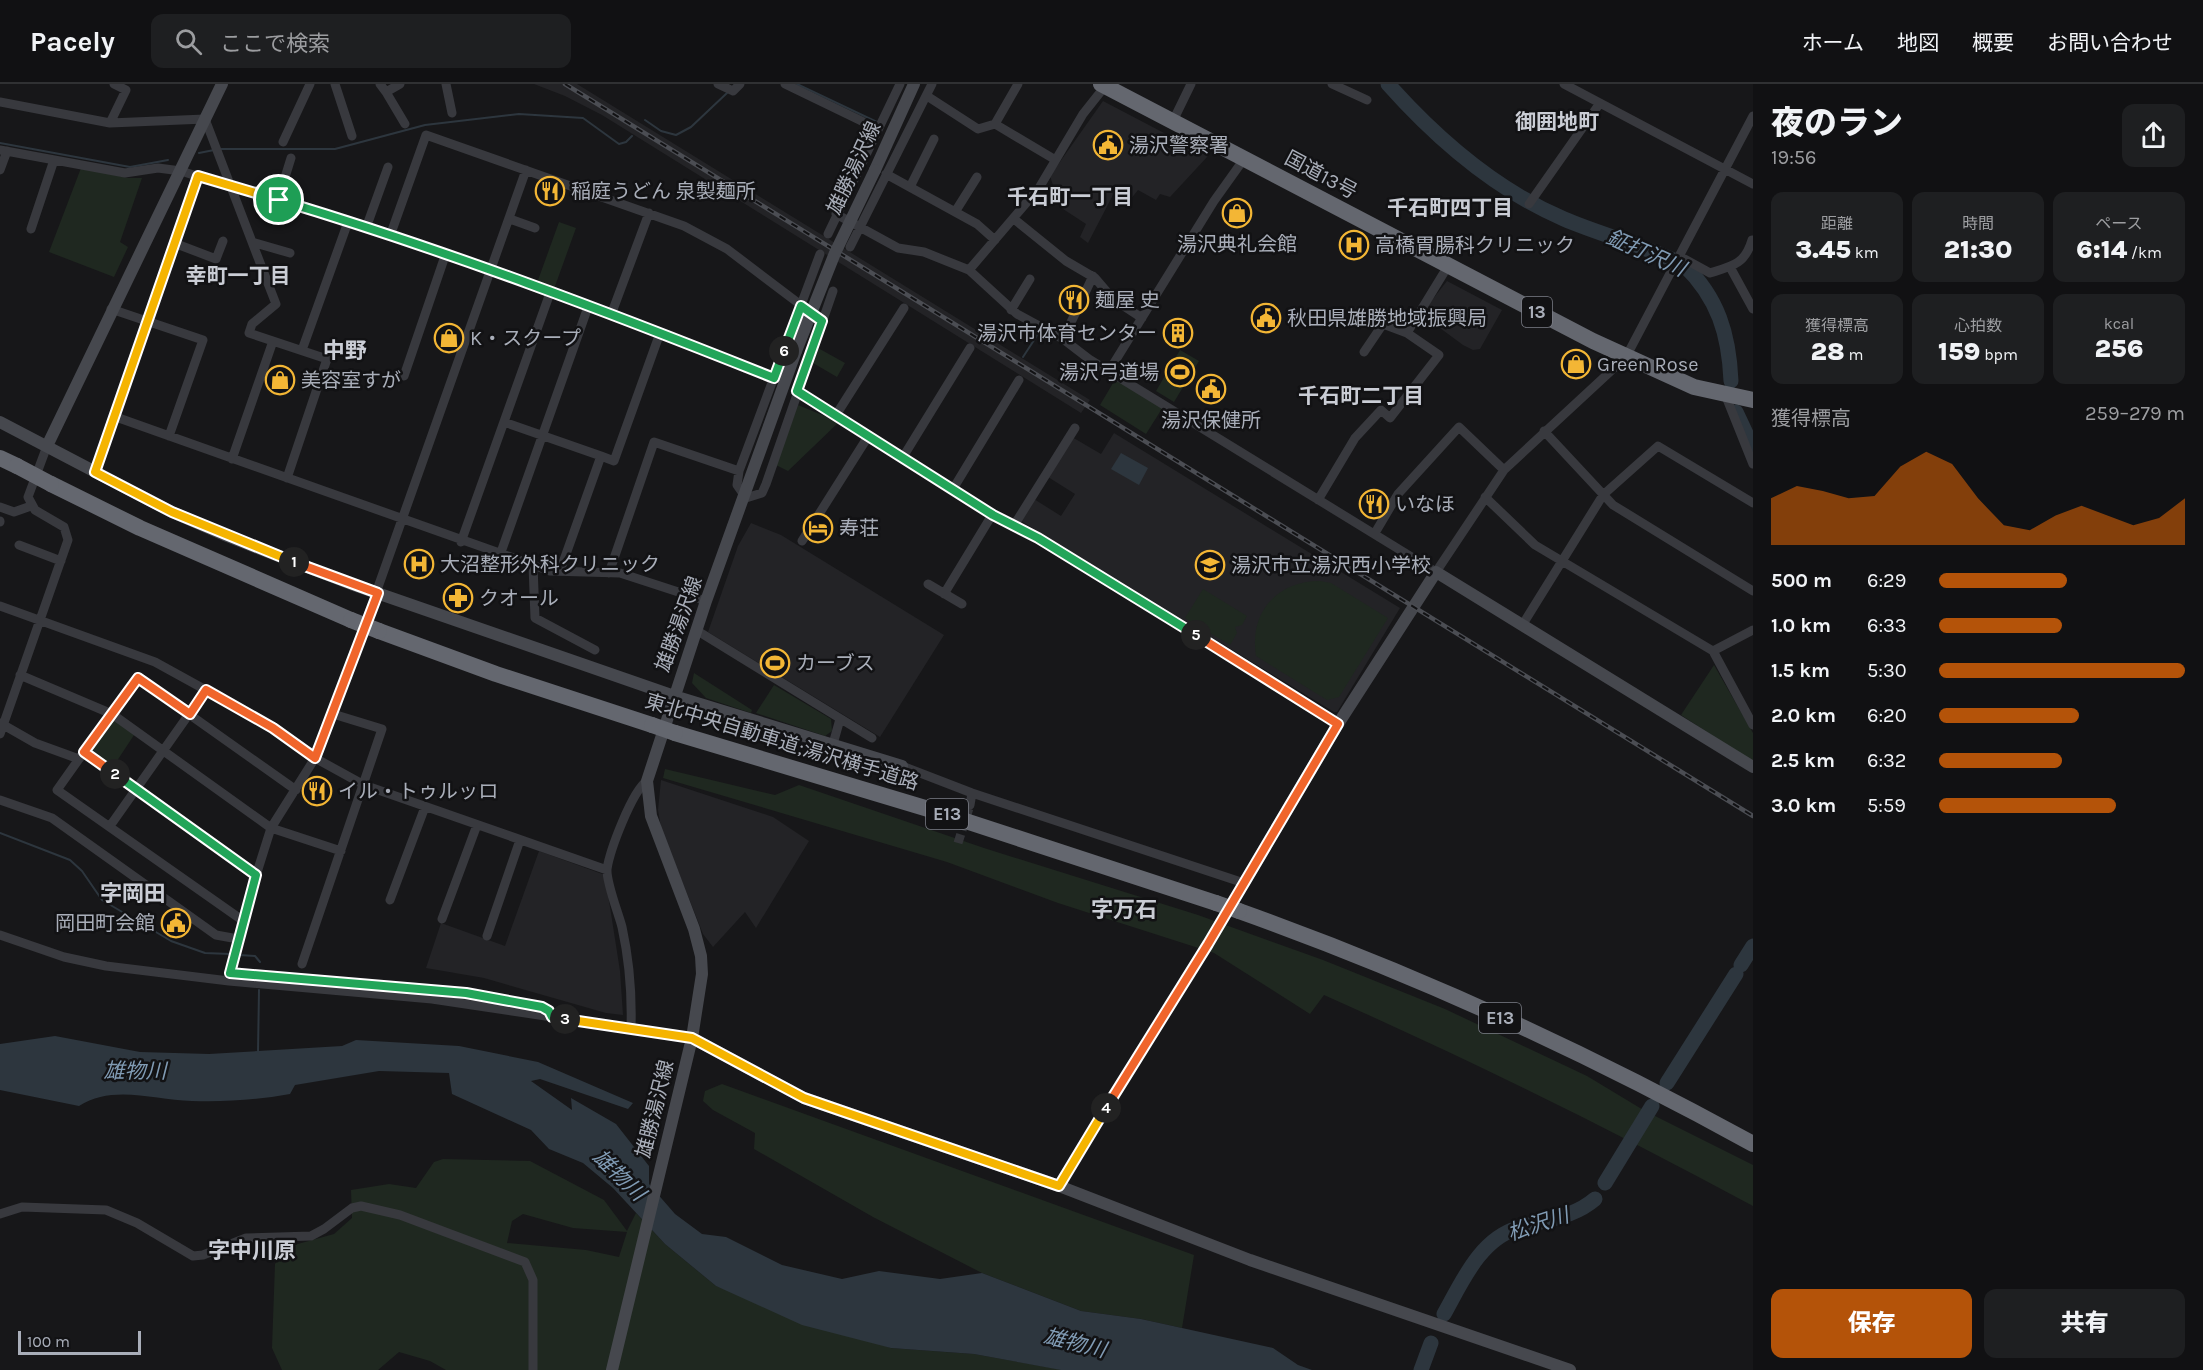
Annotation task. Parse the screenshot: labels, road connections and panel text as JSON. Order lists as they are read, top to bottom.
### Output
{
  "streets": {
    "highway": [
      "国道13号",
      "13",
      "東北中央自動車道;湯沢横手道路",
      "E13"
    ],
    "street": ["雄勝湯沢線"]
  },
  "districts": [
    "御囲地町",
    "千石町一丁目",
    "千石町四丁目",
    "幸町一丁目",
    "中野",
    "千石町二丁目",
    "字岡田",
    "字万石",
    "字中川原"
  ],
  "water": ["鉦打沢川", "雄物川", "松沢川"],
  "places": {
    "public building": [
      "湯沢警察署",
      "秋田県雄勝地域振興局",
      "湯沢保健所",
      "岡田町会館"
    ],
    "restaurant": [
      "稲庭うどん 泉製麺所",
      "麺屋 史",
      "いなほ",
      "イル・トゥルッロ"
    ],
    "shop": [
      "湯沢典礼会館",
      "K・スクープ",
      "Green Rose",
      "美容室すが"
    ],
    "hospital": ["高橋胃腸科クリニック", "大沼整形外科クリニック"],
    "building": ["湯沢市体育センター"],
    "sports": ["湯沢弓道場", "カーブス"],
    "hotel": ["寿荘"],
    "school or university": ["湯沢市立湯沢西小学校"],
    "pharmacy": ["クオール"]
  },
  "scale_bar": "100 m",
  "page": {
    "header": "Pacely",
    "search": "ここで検索",
    "nav": [
      "ホーム",
      "地図",
      "概要",
      "お問い合わせ"
    ],
    "heading": ["夜のラン", "19:56"],
    "stats": [
      ["距離", "3.45 km"],
      ["時間", "21:30"],
      ["ペース", "6:14 /km"],
      ["獲得標高", "28 m"],
      ["心拍数", "159 bpm"],
      ["kcal", "256"]
    ],
    "pins": [
      "6",
      "1",
      "5",
      "2",
      "3",
      "4"
    ],
    "chart": ["獲得標高", "259–279 m"],
    "list": [
      {
        "name": "500 m",
        "note": "6:29"
      },
      {
        "name": "1.0 km",
        "note": "6:33"
      },
      {
        "name": "1.5 km",
        "note": "5:30"
      },
      {
        "name": "2.0 km",
        "note": "6:20"
      },
      {
        "name": "2.5 km",
        "note": "6:32"
      },
      {
        "name": "3.0 km",
        "note": "5:59"
      }
    ],
    "buttons": ["保存", "共有"],
    "scale": "100 m"
  }
}
